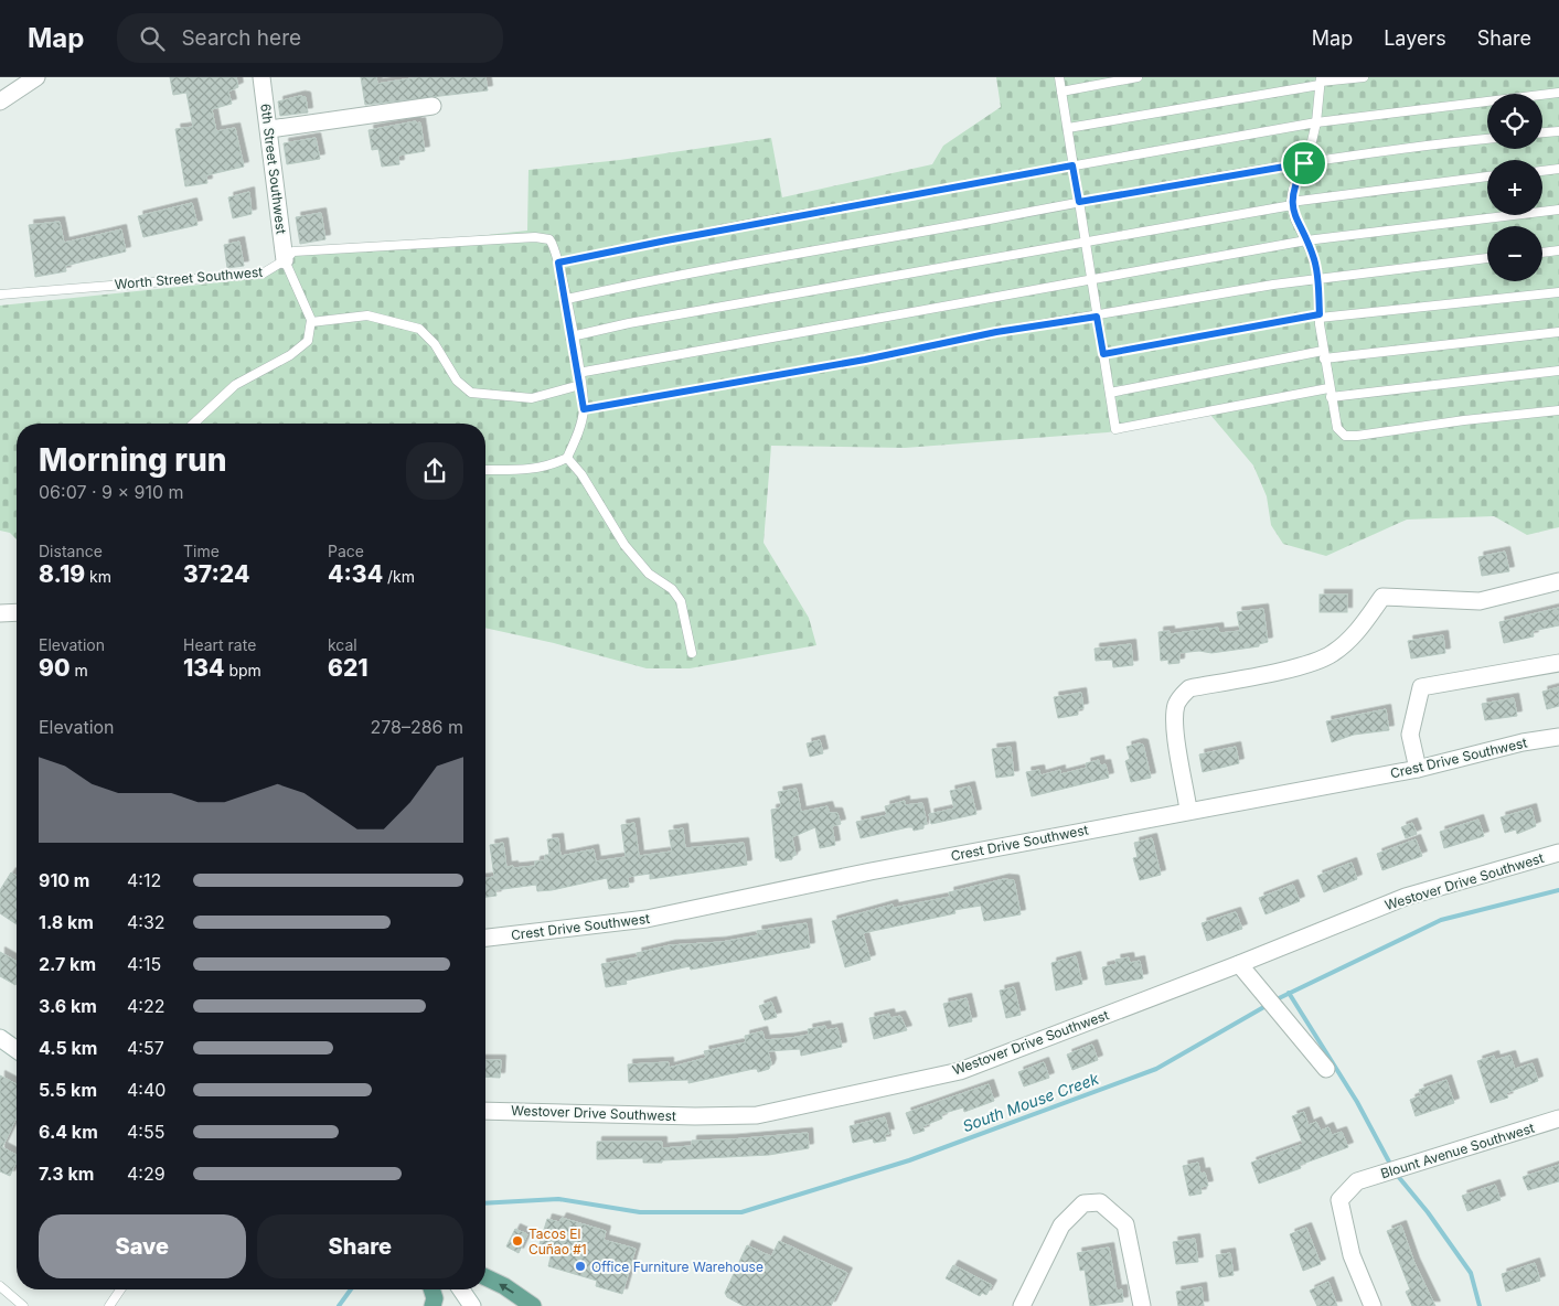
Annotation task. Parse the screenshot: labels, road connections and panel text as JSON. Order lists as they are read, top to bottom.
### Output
{
  "streets": {
    "street": [
      "6th Street Southwest",
      "Crest Drive Southwest",
      "Westover Drive Southwest",
      "Blount Avenue Southwest"
    ],
    "lane": ["Worth Street Southwest"]
  },
  "crossings": [
    ["6th Street Southwest", "Worth Street Southwest"]
  ],
  "water": ["South Mouse Creek"],
  "places": ["Tacos El Cuñao #1", "Office Furniture Warehouse"],
  "page": {
    "header": "Map",
    "search": "Search here",
    "nav": ["Map", "Layers", "Share"],
    "map_buttons": ["+", "−"],
    "heading": ["Morning run", "06:07 · 9 × 910 m"],
    "stats": [
      ["Distance", "8.19 km"],
      ["Time", "37:24"],
      ["Pace", "4:34 /km"],
      ["Elevation", "90 m"],
      ["Heart rate", "134 bpm"],
      ["kcal", "621"]
    ],
    "chart": ["Elevation", "278–286 m"],
    "list": [
      {
        "name": "910 m",
        "note": "4:12"
      },
      {
        "name": "1.8 km",
        "note": "4:32"
      },
      {
        "name": "2.7 km",
        "note": "4:15"
      },
      {
        "name": "3.6 km",
        "note": "4:22"
      },
      {
        "name": "4.5 km",
        "note": "4:57"
      },
      {
        "name": "5.5 km",
        "note": "4:40"
      },
      {
        "name": "6.4 km",
        "note": "4:55"
      },
      {
        "name": "7.3 km",
        "note": "4:29"
      }
    ],
    "buttons": ["Save", "Share"]
  }
}
